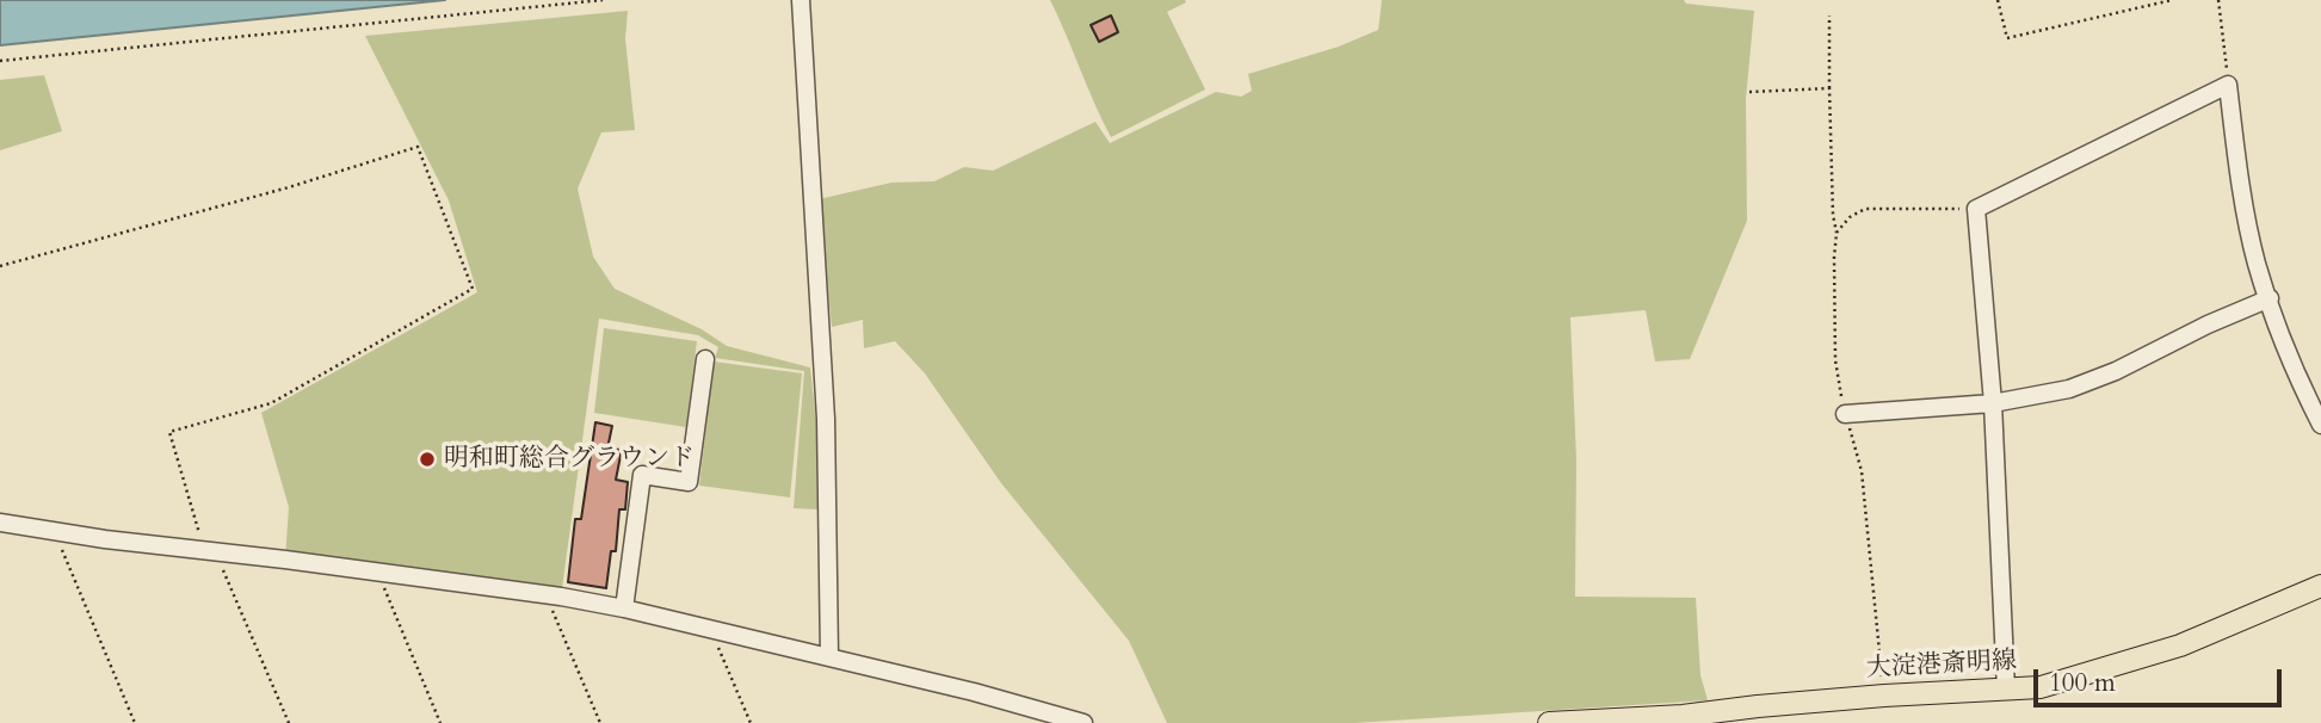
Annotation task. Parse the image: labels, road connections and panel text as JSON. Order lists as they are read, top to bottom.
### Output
{
  "streets": {
    "main road": ["大淀港斎明線"]
  },
  "places": ["明和町総合グラウンド"],
  "scale_bar": "100 m"
}
